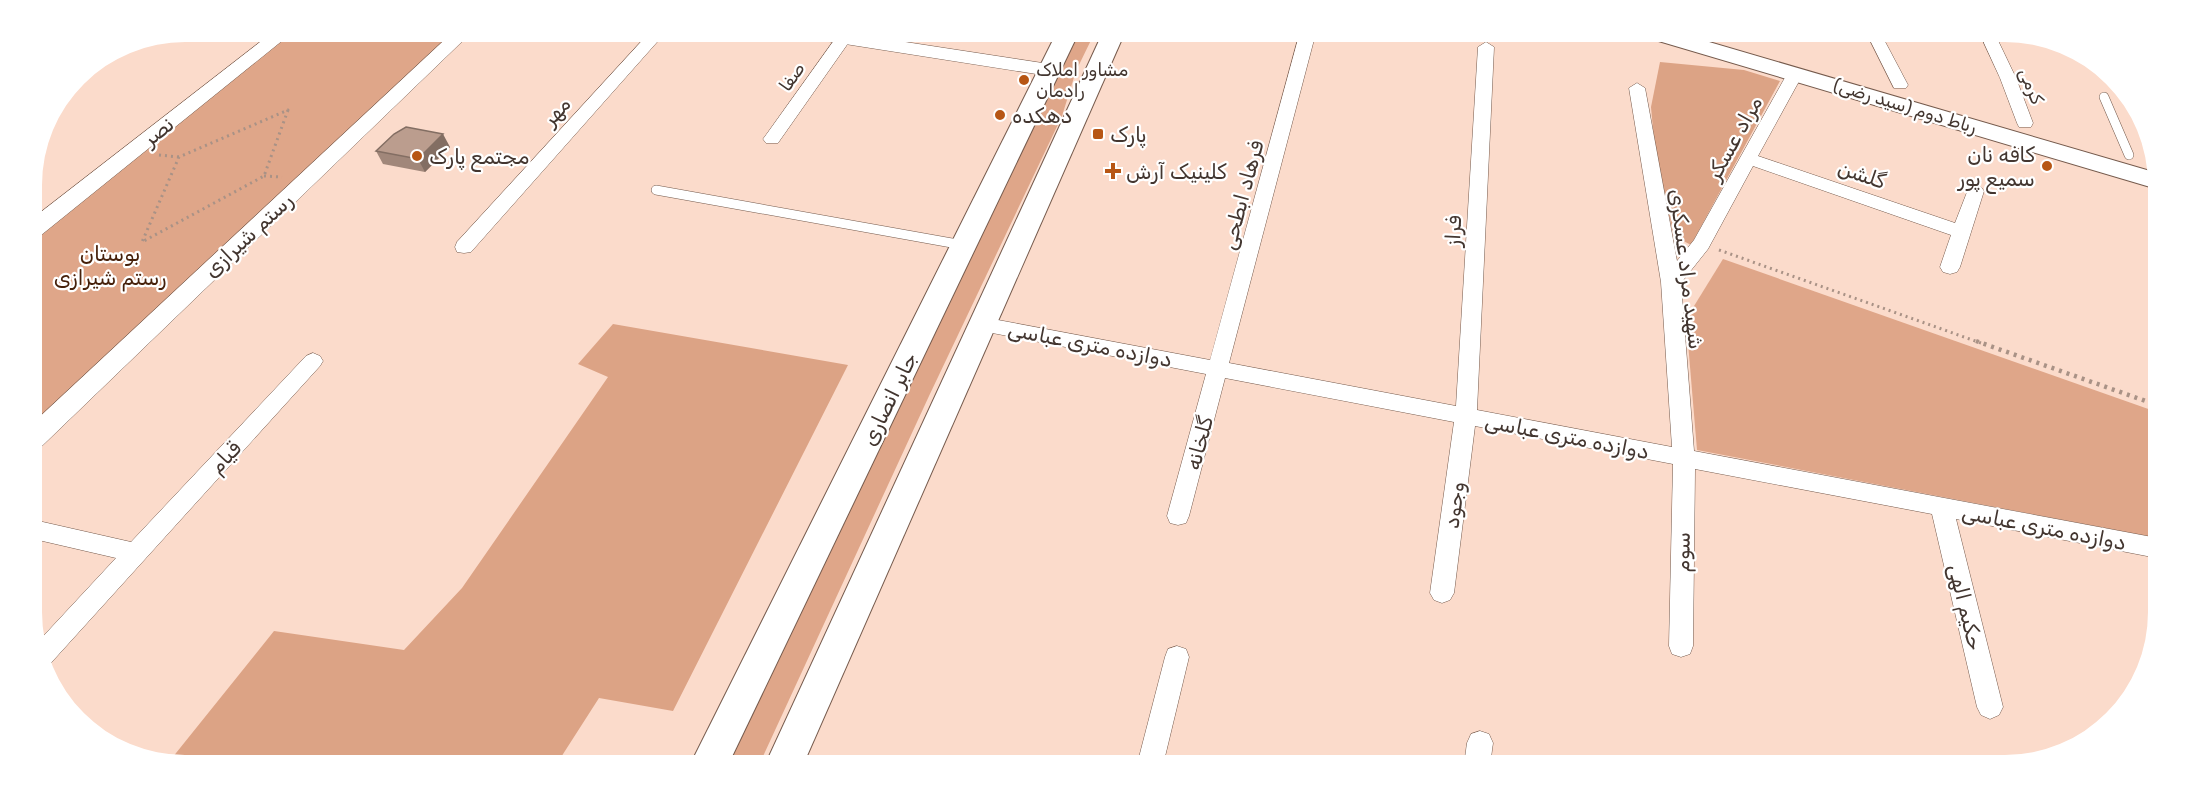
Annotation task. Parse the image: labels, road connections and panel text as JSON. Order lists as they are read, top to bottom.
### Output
{
  "streets": {
    "main road": ["رباط دوم (سید رضی)", "جابر انصاری"],
    "street": [
      "صفا",
      "کرمی",
      "مهر",
      "نصر",
      "مراد عسکر",
      "گلشن",
      "فرهاد ابطحی",
      "فراز",
      "رستم شیرازی",
      "شهید مراد عسکری",
      "دوازده متری عباسی",
      "گلخانه",
      "قیام",
      "وجود",
      "سوم",
      "حکیم الهی"
    ]
  },
  "crossings": [
    ["کرمی", "رباط دوم (سید رضی)"],
    ["رباط دوم (سید رضی)", "مراد عسکر"],
    ["مراد عسکر", "گلشن"],
    ["مراد عسکر", "شهید مراد عسکری"],
    ["فرهاد ابطحی", "دوازده متری عباسی"],
    ["فرهاد ابطحی", "گلخانه"],
    ["فراز", "دوازده متری عباسی"],
    ["فراز", "وجود"],
    ["شهید مراد عسکری", "دوازده متری عباسی"],
    ["شهید مراد عسکری", "سوم"],
    ["دوازده متری عباسی", "گلخانه"],
    ["دوازده متری عباسی", "وجود"],
    ["دوازده متری عباسی", "سوم"],
    ["دوازده متری عباسی", "حکیم الهی"]
  ],
  "parks": ["بوستان رستم شیرازی"],
  "places": {
    "other": [
      "مشاور املاک رادمان",
      "دهکده",
      "مجتمع پارک",
      "کافه نان سمیع پور"
    ],
    "transit": ["پارک"],
    "health": ["کلینیک آرش"]
  }
}
